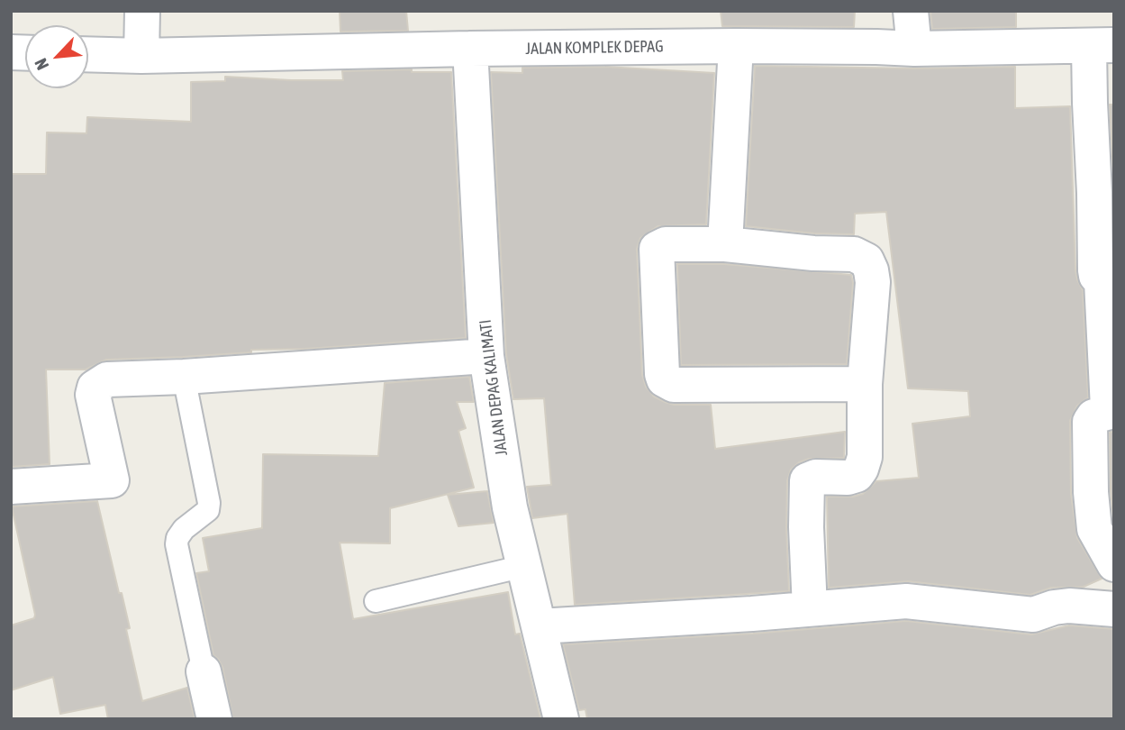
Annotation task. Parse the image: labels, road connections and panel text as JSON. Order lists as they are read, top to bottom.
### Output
{
  "streets": {
    "street": ["JALAN KOMPLEK DEPAG", "JALAN DEPAG KALIMATI"]
  },
  "crossings": [
    ["JALAN KOMPLEK DEPAG", "JALAN DEPAG KALIMATI"]
  ],
  "north": "bottom left"
}
